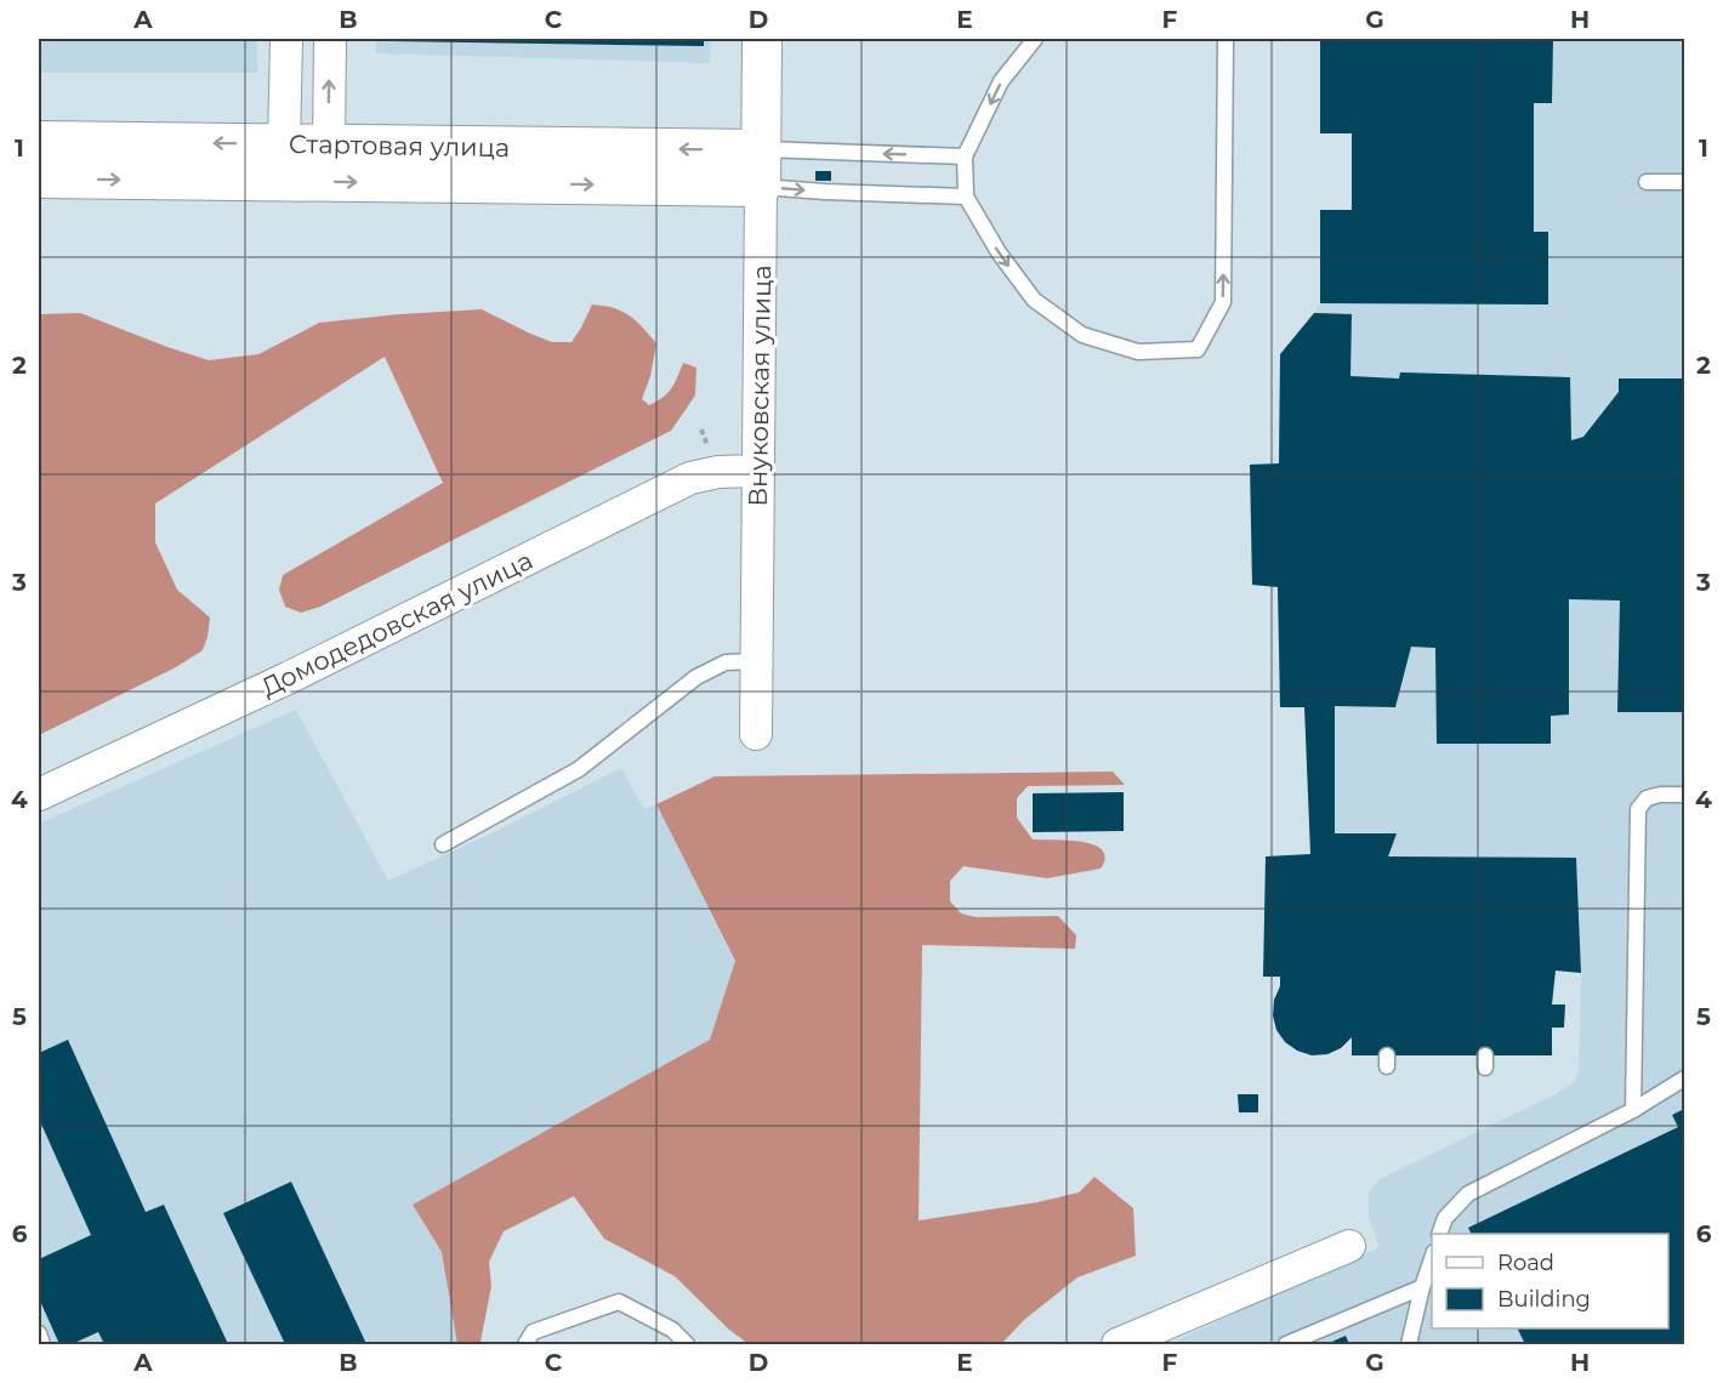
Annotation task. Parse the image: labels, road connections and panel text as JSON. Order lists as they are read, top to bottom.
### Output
{
  "streets": {
    "street": ["Стартовая улица", "Внуковская улица", "Домодедовская улица"]
  },
  "crossings": [
    ["Стартовая улица", "Внуковская улица"],
    ["Внуковская улица", "Домодедовская улица"]
  ],
  "legend": ["Road", "Building"],
  "grid": {
    "columns": [
      "A",
      "B",
      "C",
      "D",
      "E",
      "F",
      "G",
      "H"
    ],
    "rows": [
      "1",
      "2",
      "3",
      "4",
      "5",
      "6"
    ]
  }
}
